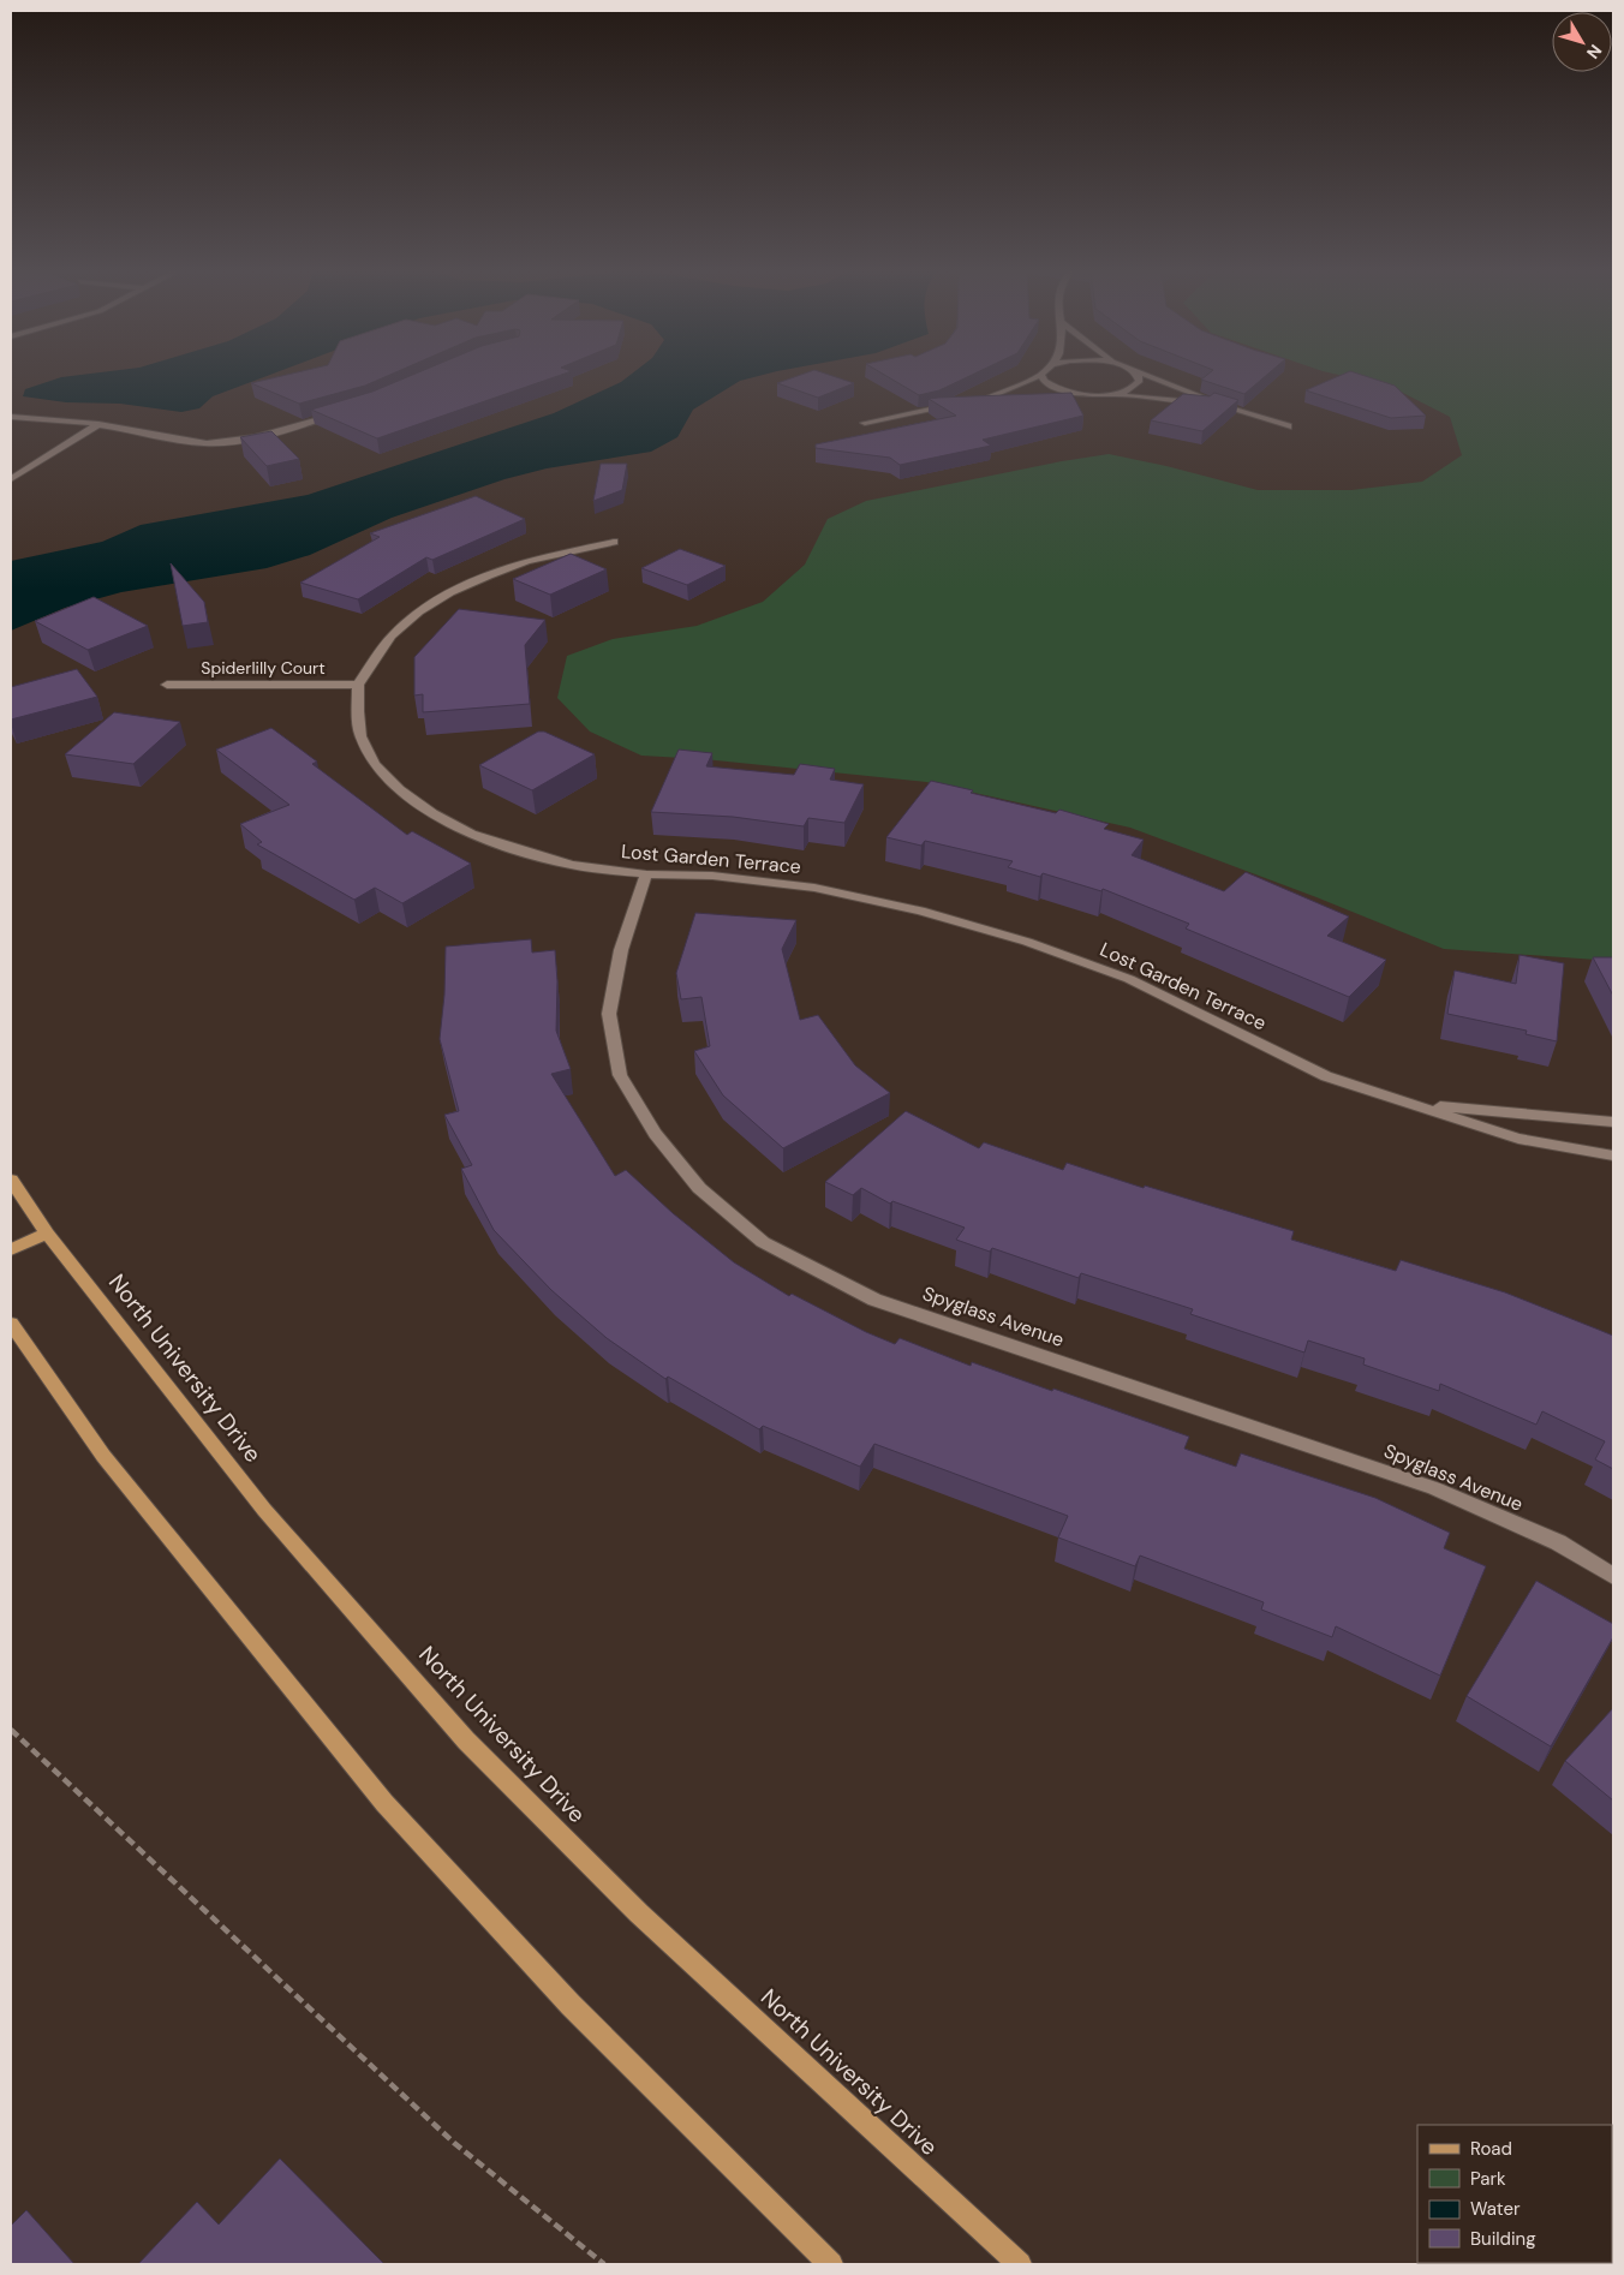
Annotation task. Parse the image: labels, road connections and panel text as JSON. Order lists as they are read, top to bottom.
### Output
{
  "streets": {
    "main road": ["North University Drive"],
    "street": ["Spiderlilly Court", "Lost Garden Terrace", "Spyglass Avenue"]
  },
  "crossings": [
    ["Spiderlilly Court", "Lost Garden Terrace"],
    ["Lost Garden Terrace", "Spyglass Avenue"]
  ],
  "legend": [
    "Road",
    "Park",
    "Water",
    "Building"
  ],
  "north": "bottom right"
}
